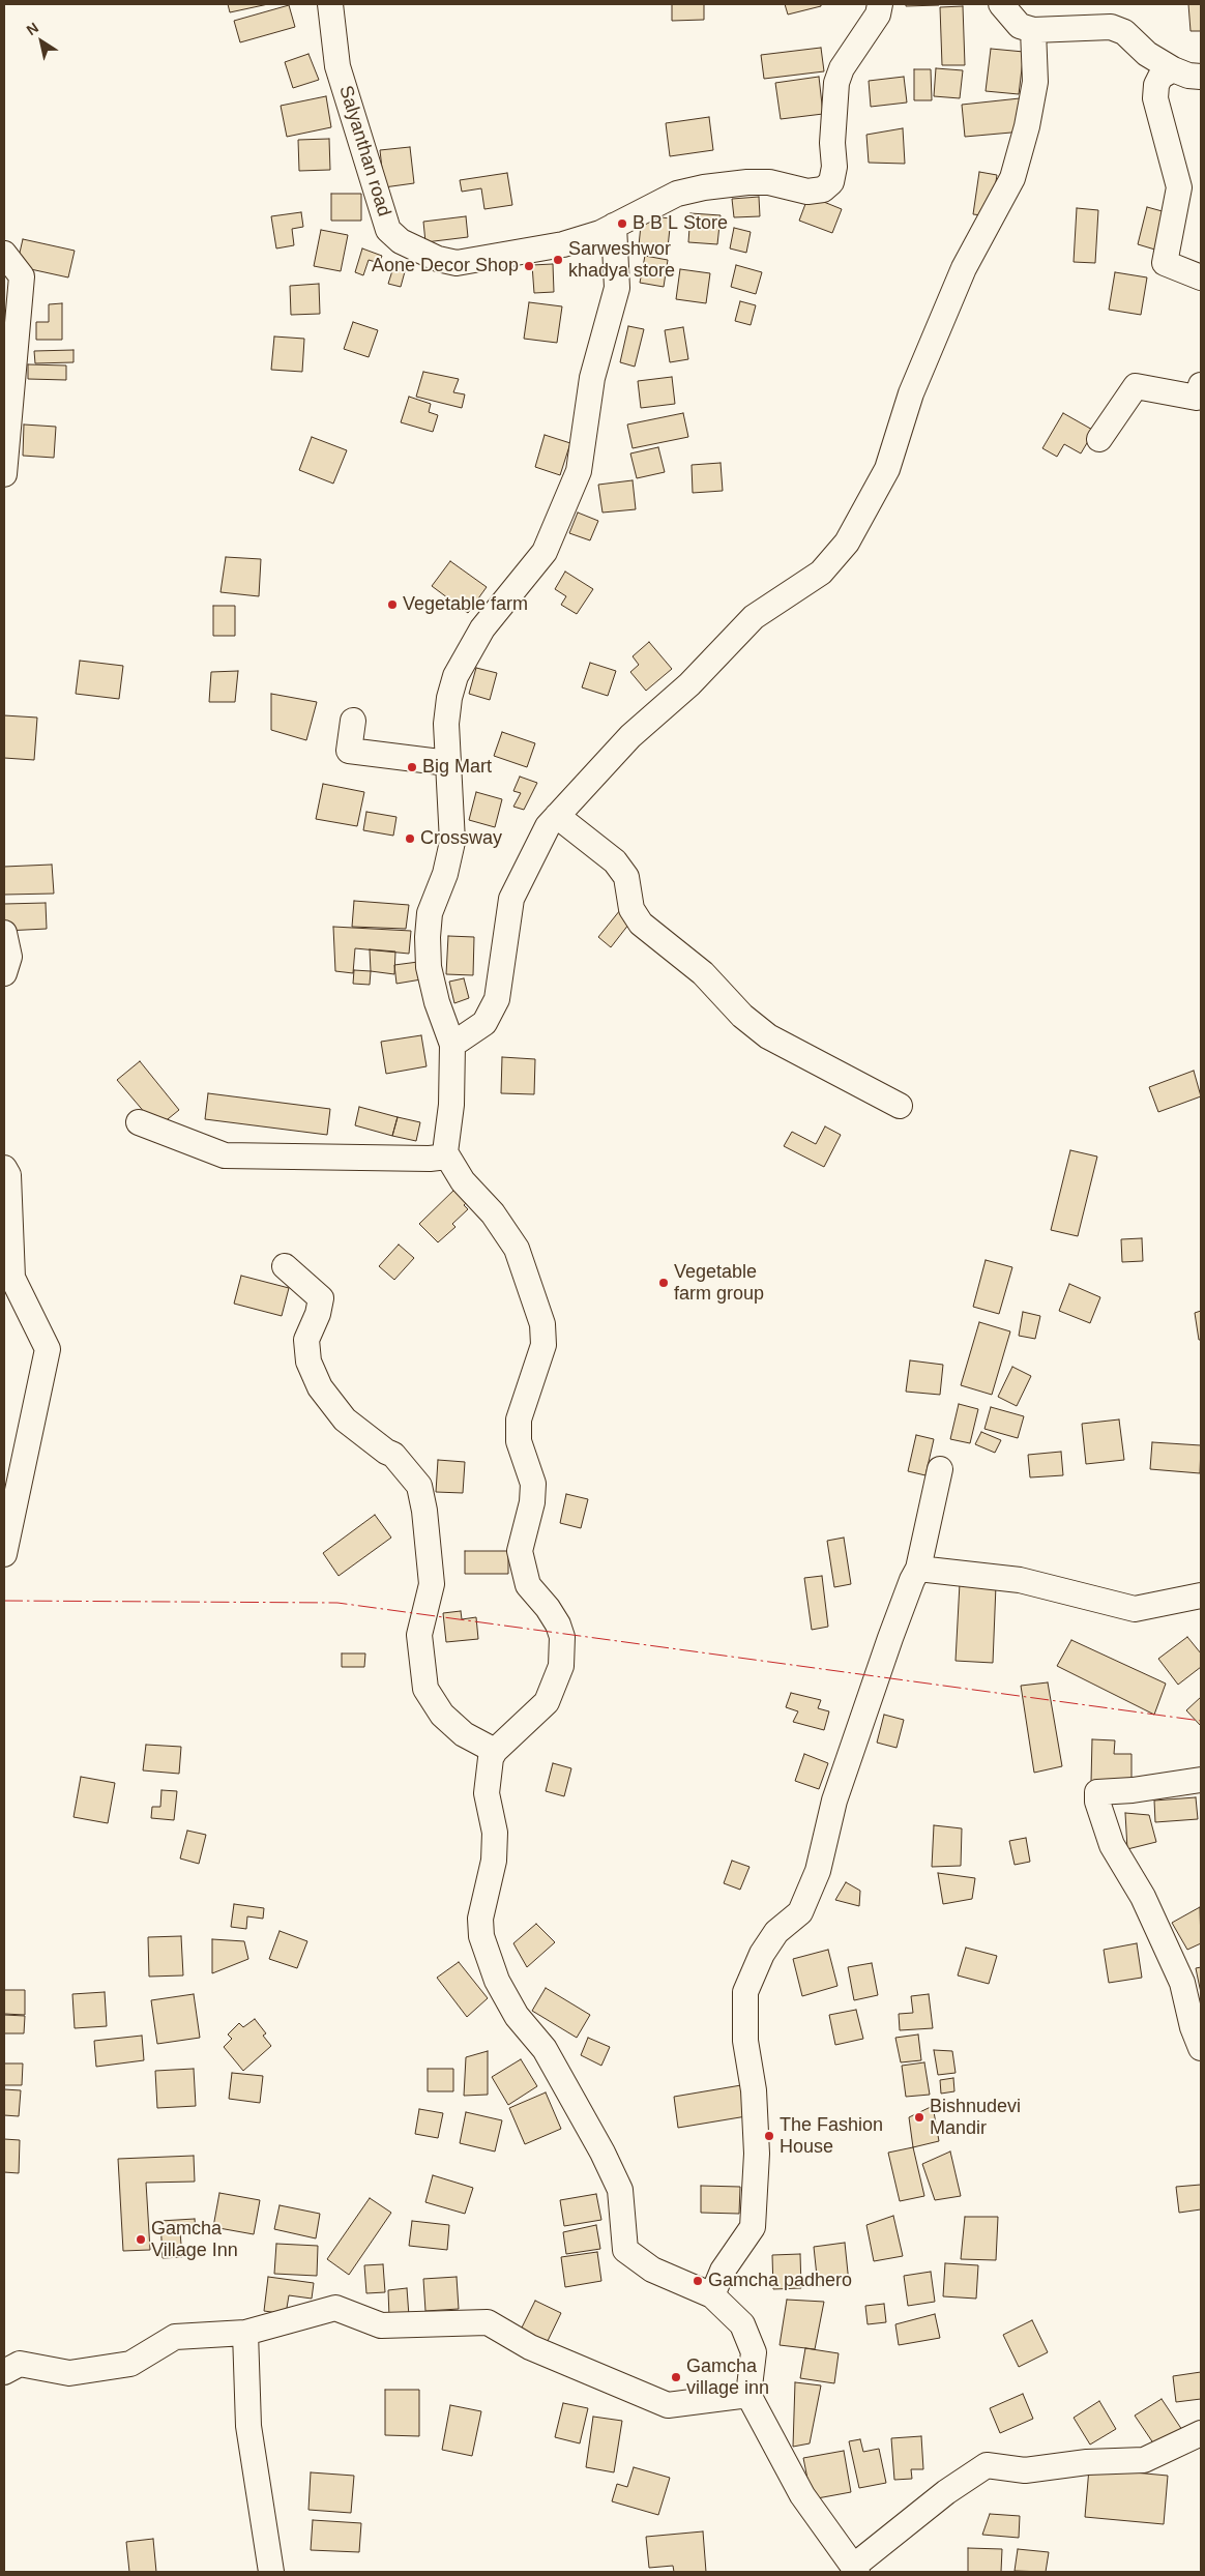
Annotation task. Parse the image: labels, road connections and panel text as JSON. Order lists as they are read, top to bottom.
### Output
{
  "streets": {
    "street": ["Salyanthan road"]
  },
  "places": [
    "B B L Store",
    "Sarweshwor khadya store",
    "Aone Decor Shop",
    "Vegetable farm",
    "Big Mart",
    "Crossway",
    "Vegetable farm group",
    "Bishnudevi Mandir",
    "The Fashion House",
    "Gamcha Village Inn",
    "Gamcha padhero",
    "Gamcha village inn"
  ],
  "north": "top left"
}
